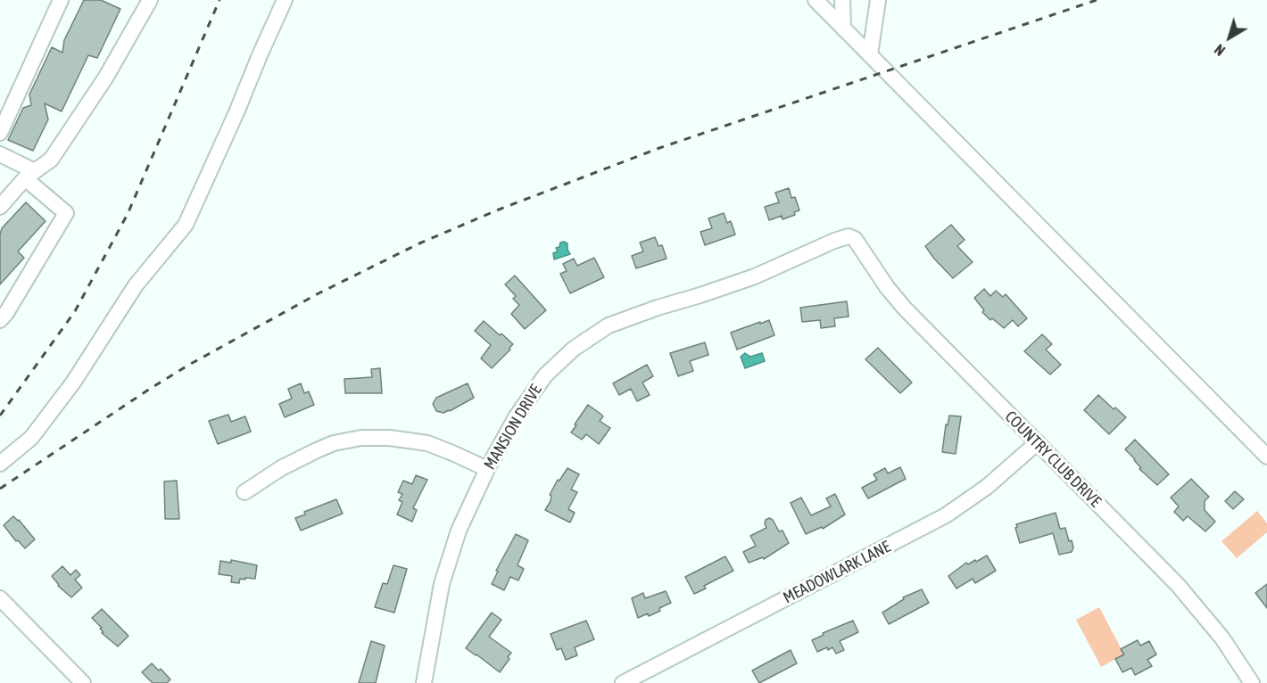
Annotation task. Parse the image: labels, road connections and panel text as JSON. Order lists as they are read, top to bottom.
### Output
{
  "streets": {
    "street": ["MANSION DRIVE", "COUNTRY CLUB DRIVE", "MEADOWLARK LANE"]
  },
  "crossings": [
    ["MANSION DRIVE", "COUNTRY CLUB DRIVE"],
    ["COUNTRY CLUB DRIVE", "MEADOWLARK LANE"]
  ],
  "north": "bottom left"
}
